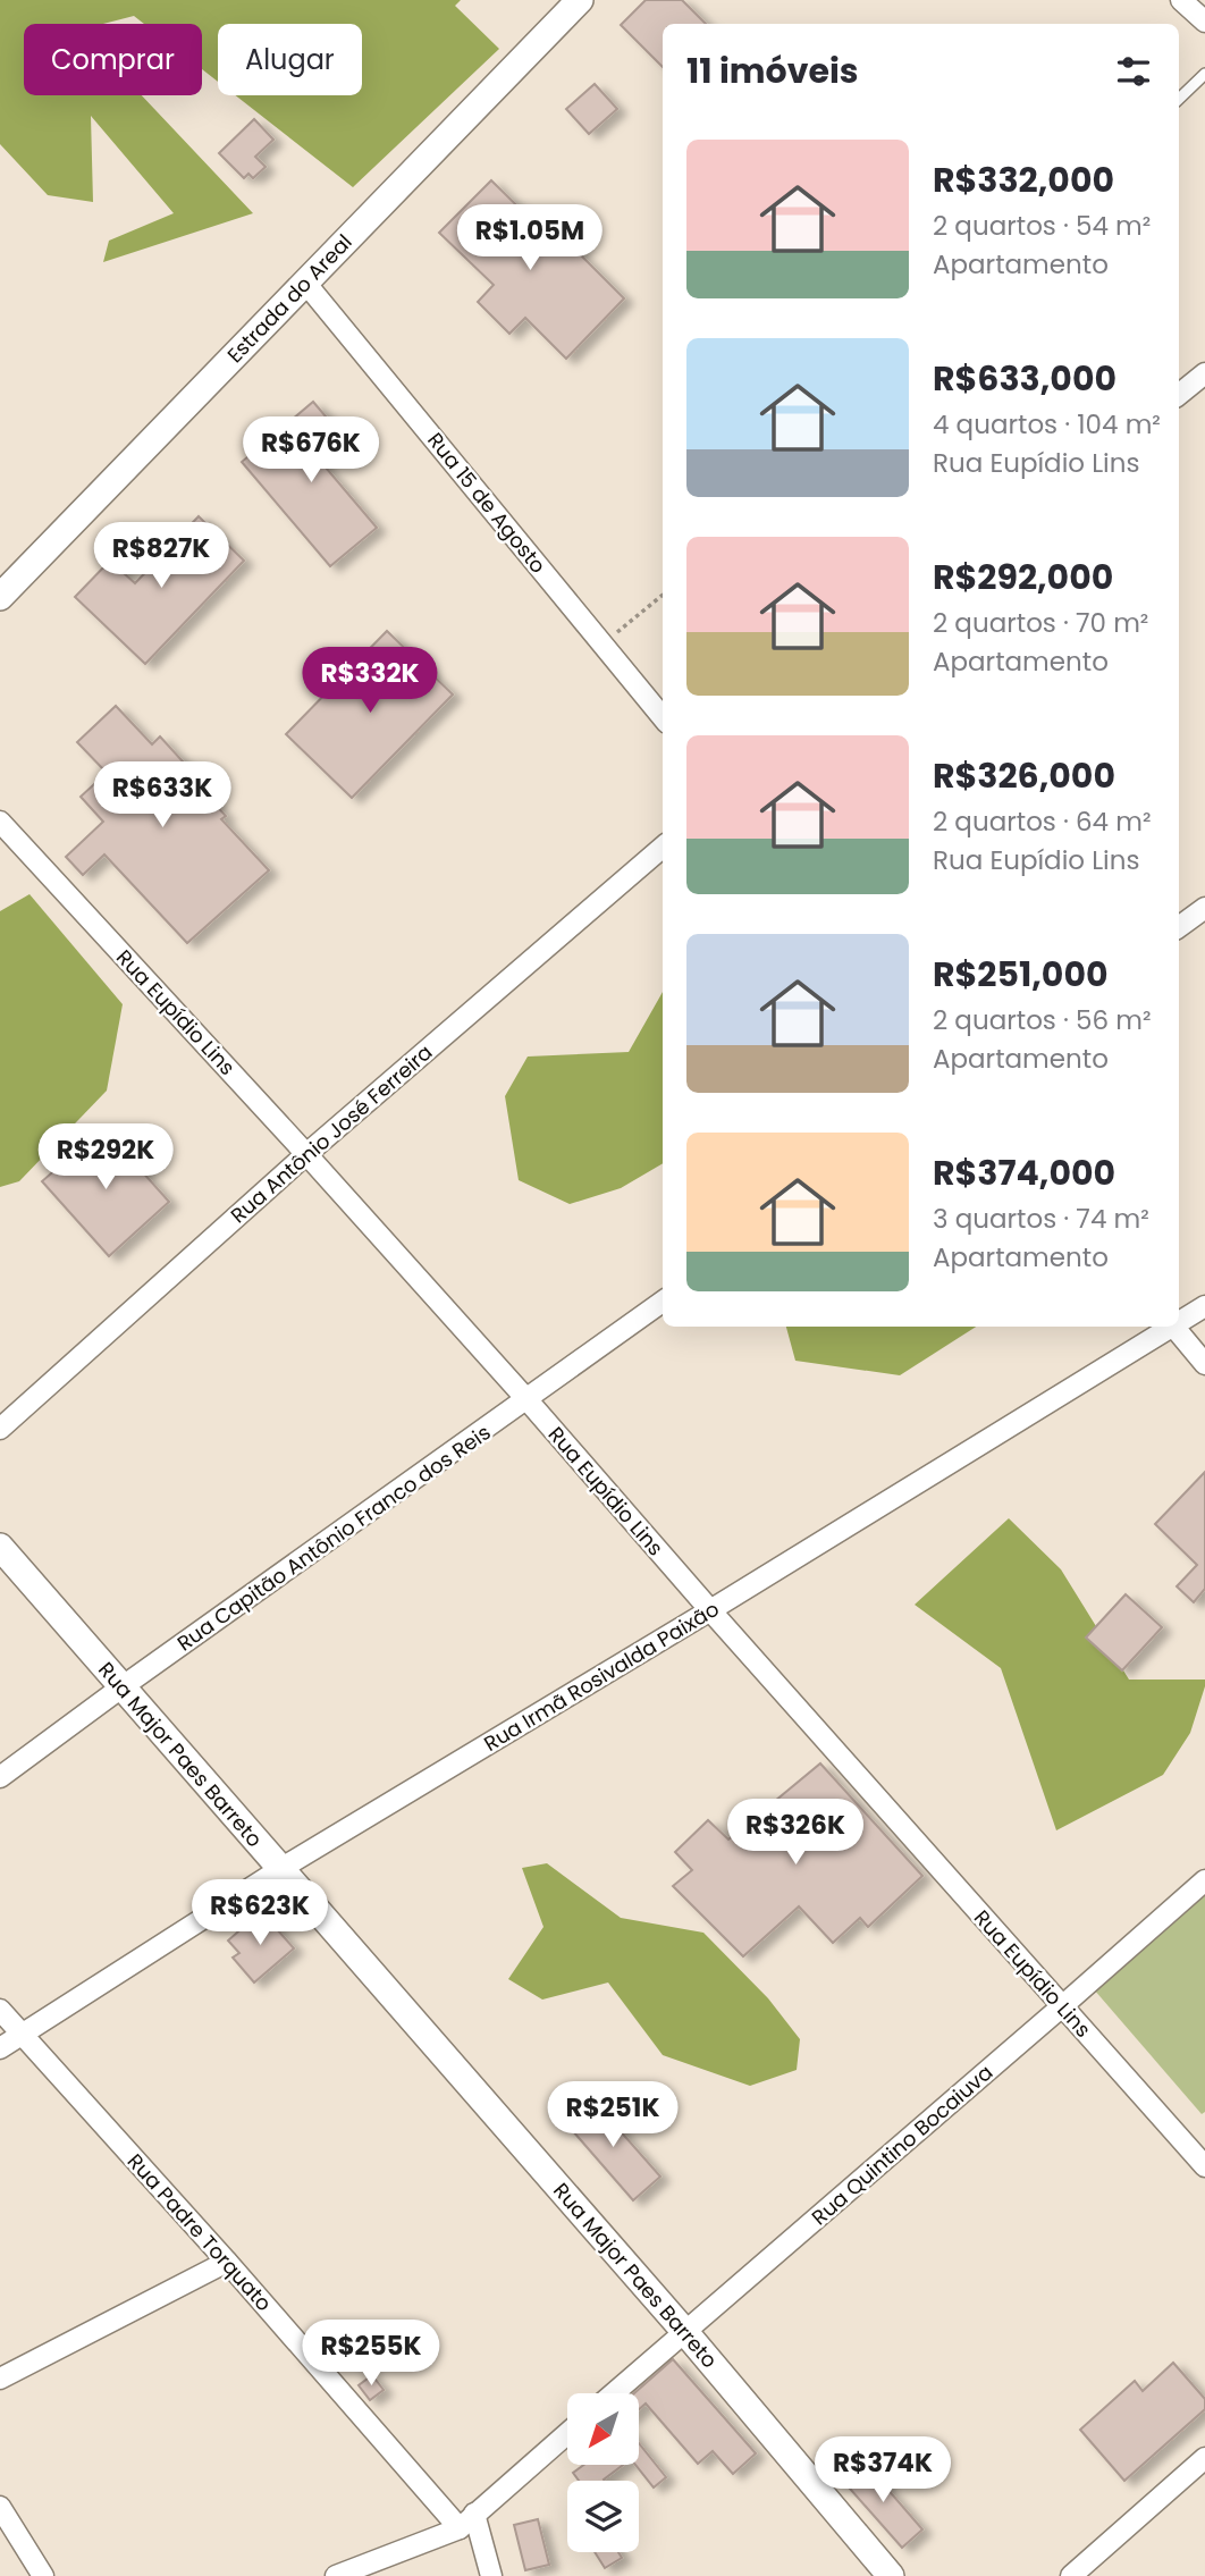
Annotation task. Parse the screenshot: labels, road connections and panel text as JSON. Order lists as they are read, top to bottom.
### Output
{
  "streets": {
    "street": [
      "Estrada do Areal",
      "Rua 15 de Agosto",
      "Rua Eupídio Lins",
      "Rua Antônio José Ferreira",
      "Rua Capitão Antônio Franco dos Reis",
      "Rua Irmã Rosivalda Paixão",
      "Rua Major Paes Barreto",
      "Rua Quintino Bocaiuva",
      "Rua Padre Torquato"
    ]
  },
  "crossings": [
    ["Estrada do Areal", "Rua 15 de Agosto"],
    ["Rua Eupídio Lins", "Rua Antônio José Ferreira"],
    ["Rua Eupídio Lins", "Rua Capitão Antônio Franco dos Reis"],
    ["Rua Eupídio Lins", "Rua Irmã Rosivalda Paixão"],
    ["Rua Eupídio Lins", "Rua Quintino Bocaiuva"],
    ["Rua Capitão Antônio Franco dos Reis", "Rua Major Paes Barreto"],
    ["Rua Irmã Rosivalda Paixão", "Rua Major Paes Barreto"],
    ["Rua Irmã Rosivalda Paixão", "Rua Padre Torquato"],
    ["Rua Major Paes Barreto", "Rua Quintino Bocaiuva"]
  ],
  "north": "bottom left",
  "page": {
    "chip": ["Comprar", "Alugar"],
    "heading": "11 imóveis",
    "list": [
      {
        "name": "R$332,000",
        "note": "2 quartos · 54 m² · Apartamento"
      },
      {
        "name": "R$633,000",
        "note": "4 quartos · 104 m² · Rua Eupídio Lins"
      },
      {
        "name": "R$292,000",
        "note": "2 quartos · 70 m² · Apartamento"
      },
      {
        "name": "R$326,000",
        "note": "2 quartos · 64 m² · Rua Eupídio Lins"
      },
      {
        "name": "R$251,000",
        "note": "2 quartos · 56 m² · Apartamento"
      },
      {
        "name": "R$374,000",
        "note": "3 quartos · 74 m² · Apartamento"
      }
    ],
    "price": [
      "R$1.05M",
      "R$676K",
      "R$827K",
      "R$332K",
      "R$633K",
      "R$292K",
      "R$326K",
      "R$623K",
      "R$251K",
      "R$255K",
      "R$374K"
    ]
  }
}
